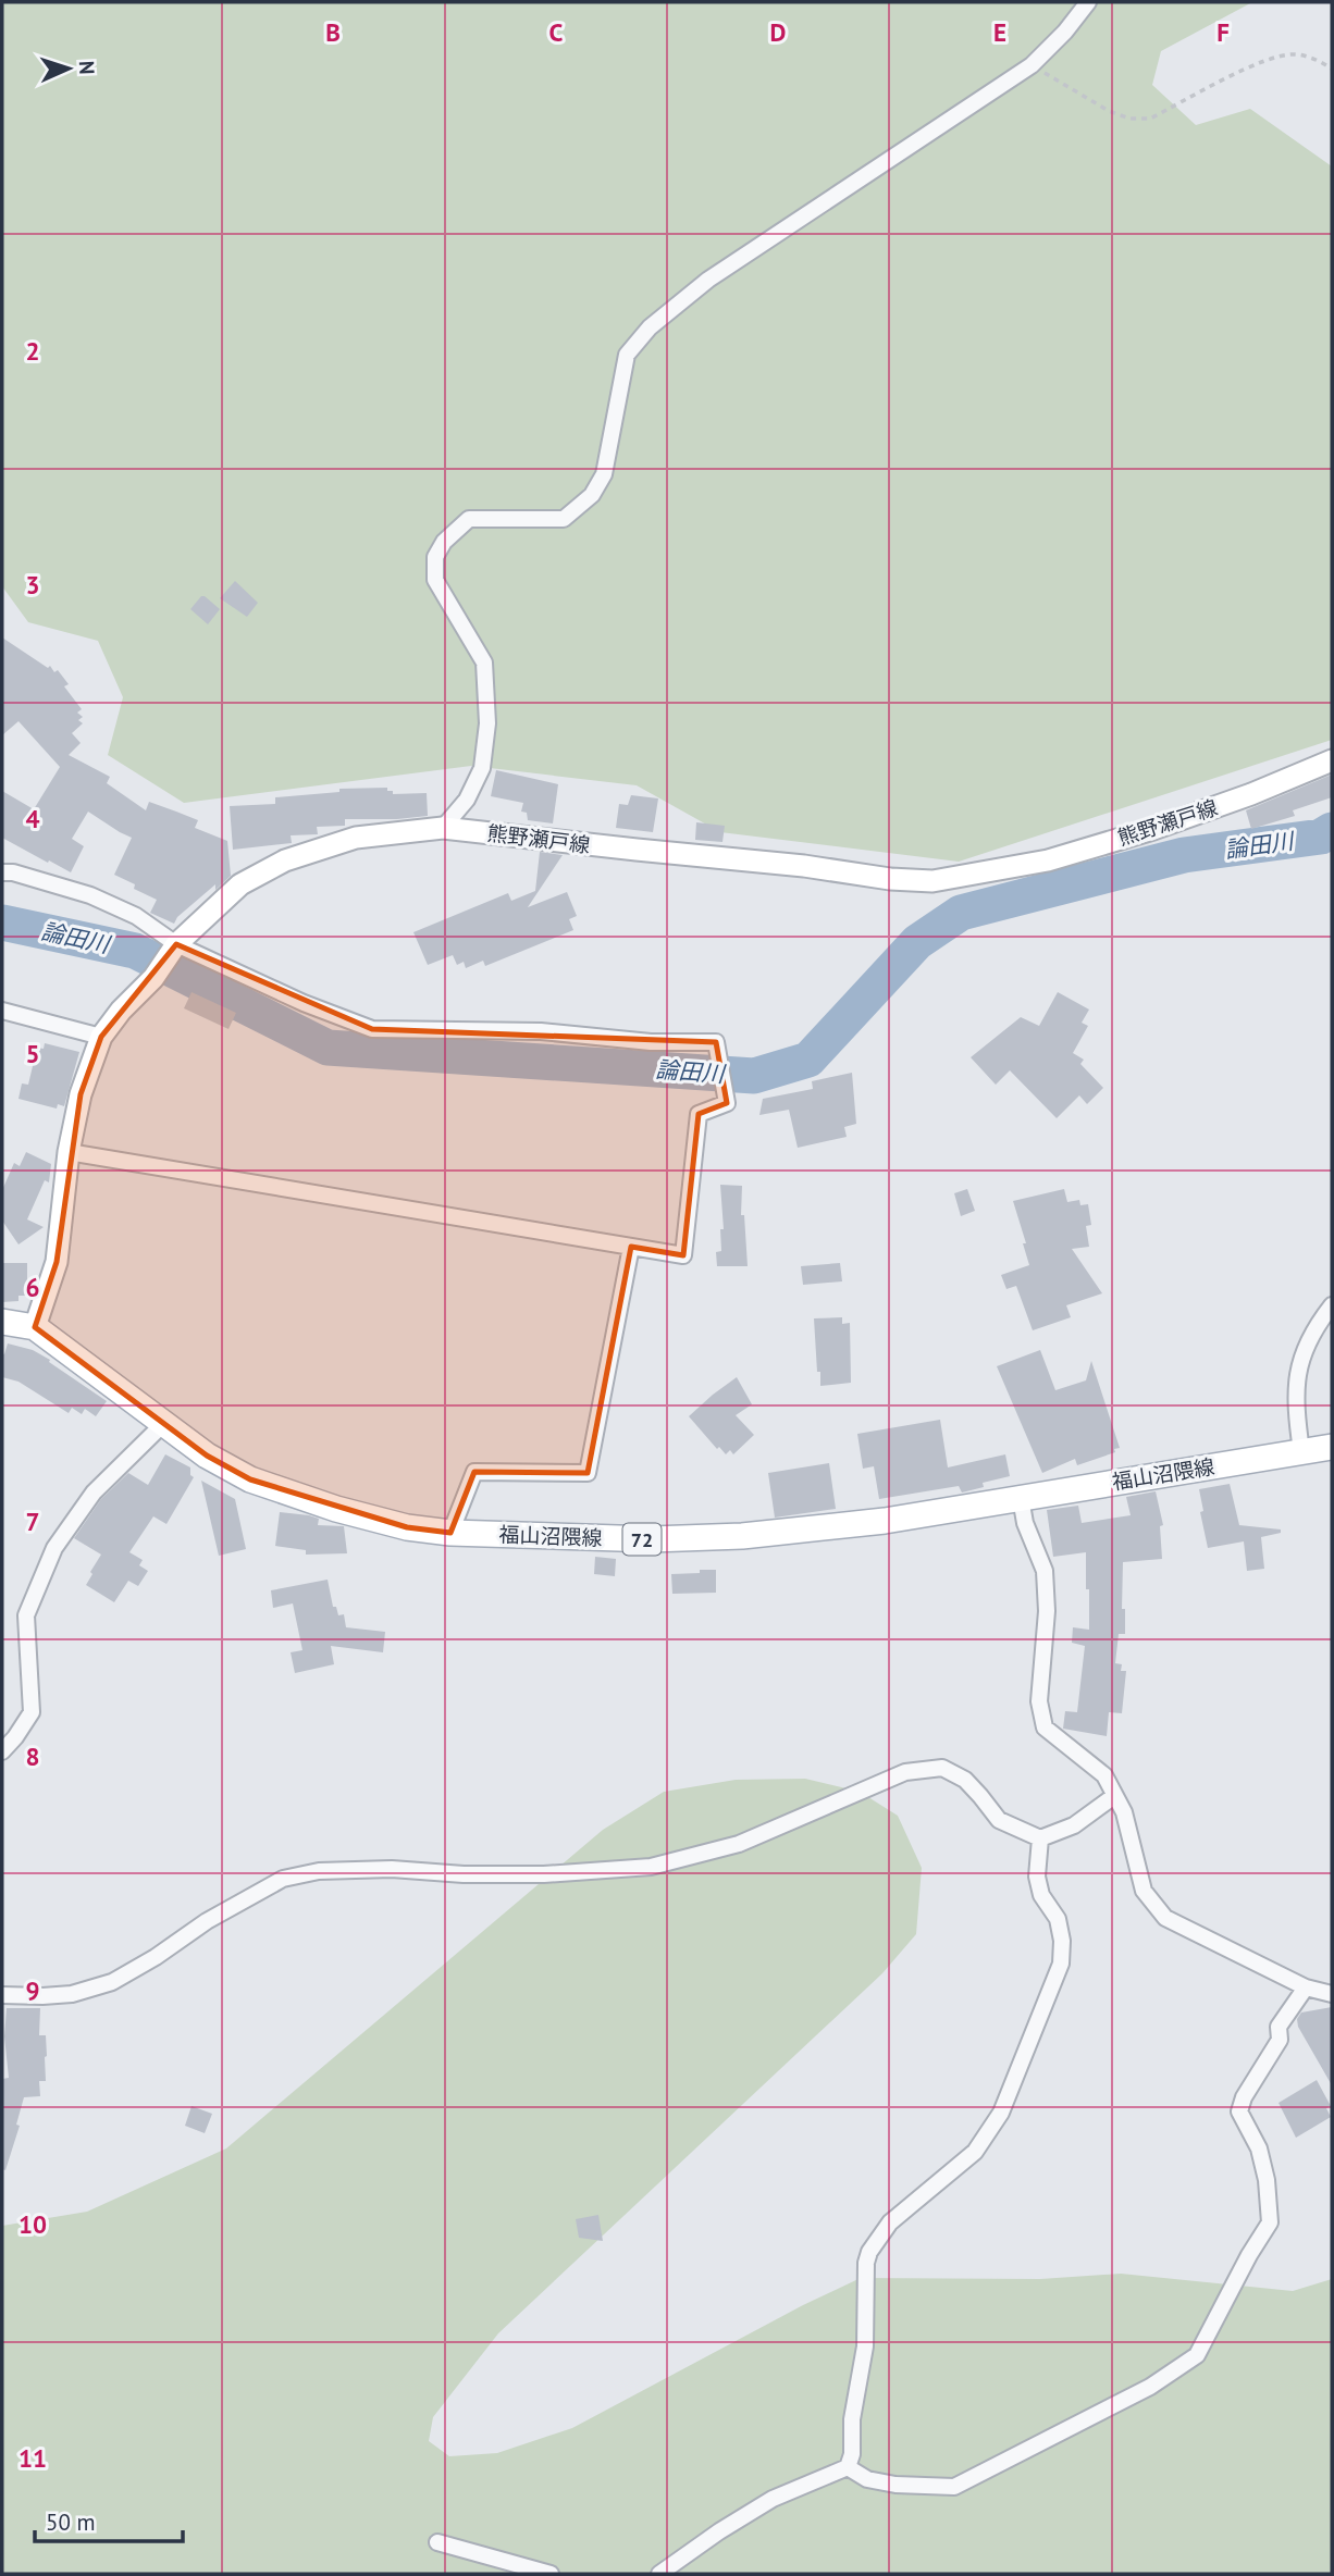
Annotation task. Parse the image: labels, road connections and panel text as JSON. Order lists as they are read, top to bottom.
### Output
{
  "streets": {
    "main road": ["熊野瀬戸線", "福山沼隈線", "72"]
  },
  "crossings": [
    ["熊野瀬戸線", "福山沼隈線"]
  ],
  "water": ["論田川"],
  "scale_bar": "50 m",
  "north": "right",
  "grid": {
    "columns": [
      "B",
      "C",
      "D",
      "E",
      "F"
    ],
    "rows": [
      "2",
      "3",
      "4",
      "5",
      "6",
      "7",
      "8",
      "9",
      "10",
      "11"
    ]
  }
}
